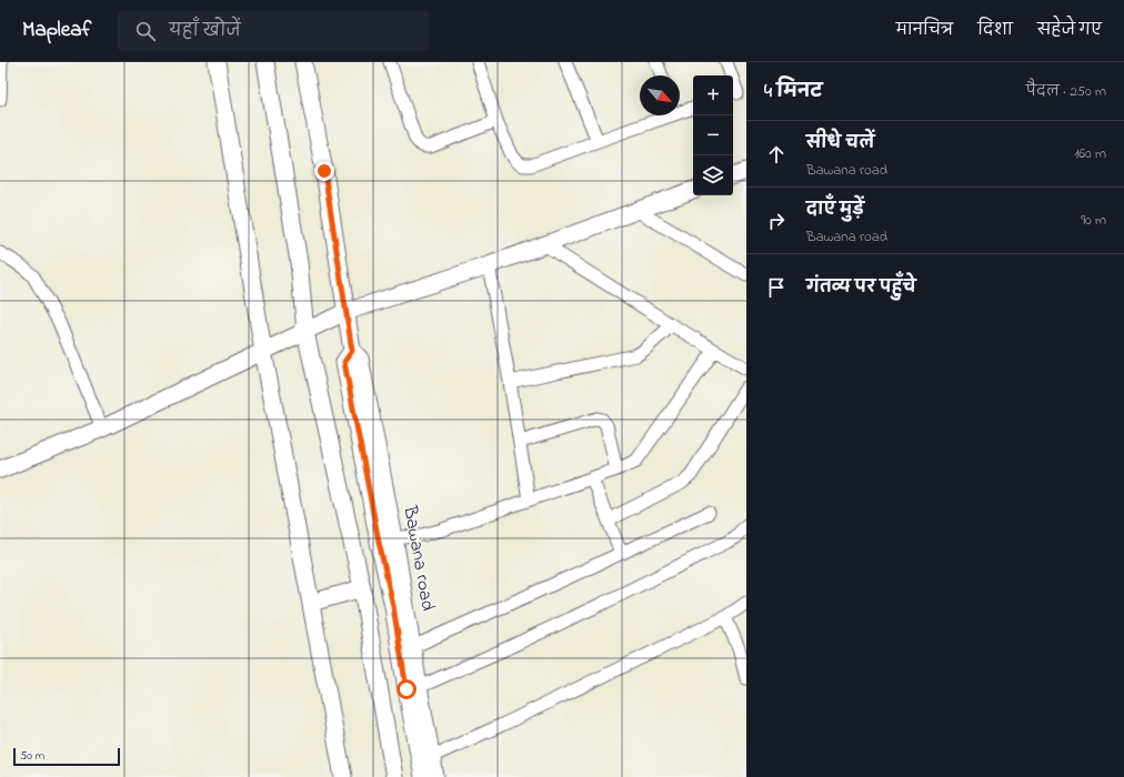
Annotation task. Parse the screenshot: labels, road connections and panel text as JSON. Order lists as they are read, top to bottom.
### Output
{
  "streets": {
    "street": ["Bawana road"]
  },
  "scale_bar": "50 m",
  "north": "bottom right",
  "page": {
    "header": "Mapleaf",
    "search": "यहाँ खोजें",
    "nav": ["मानचित्र", "दिशा", "सहेजे गए"],
    "heading": ["4 मिनट", "पैदल · 250 m"],
    "map_buttons": ["+", "−"],
    "list": [
      ["सीधे चलें", "Bawana road", "160 m"],
      ["दाएँ मुड़ें", "Bawana road", "90 m"],
      "गंतव्य पर पहुँचे"
    ],
    "scale": "50 m"
  }
}
